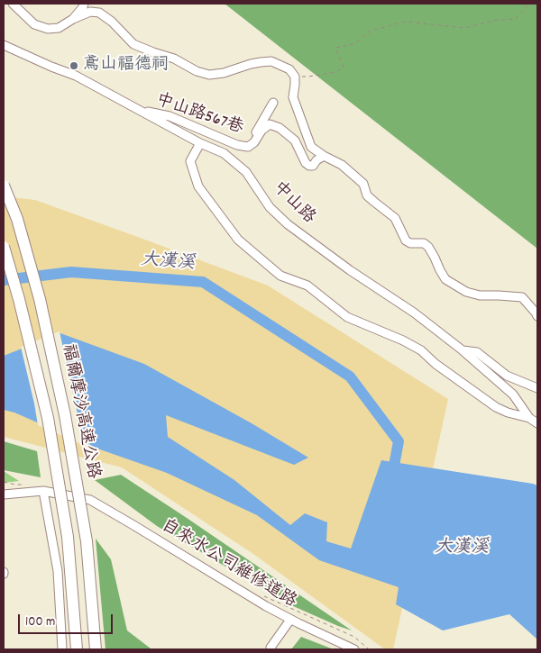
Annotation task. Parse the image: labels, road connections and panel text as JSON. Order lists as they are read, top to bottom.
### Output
{
  "streets": {
    "highway": ["福爾摩沙高速公路"],
    "street": ["中山路567巷", "中山路", "自來水公司維修道路"]
  },
  "crossings": [
    ["中山路567巷", "中山路"]
  ],
  "water": ["大漢溪"],
  "places": ["鳶山福德祠"],
  "scale_bar": "100 m"
}
